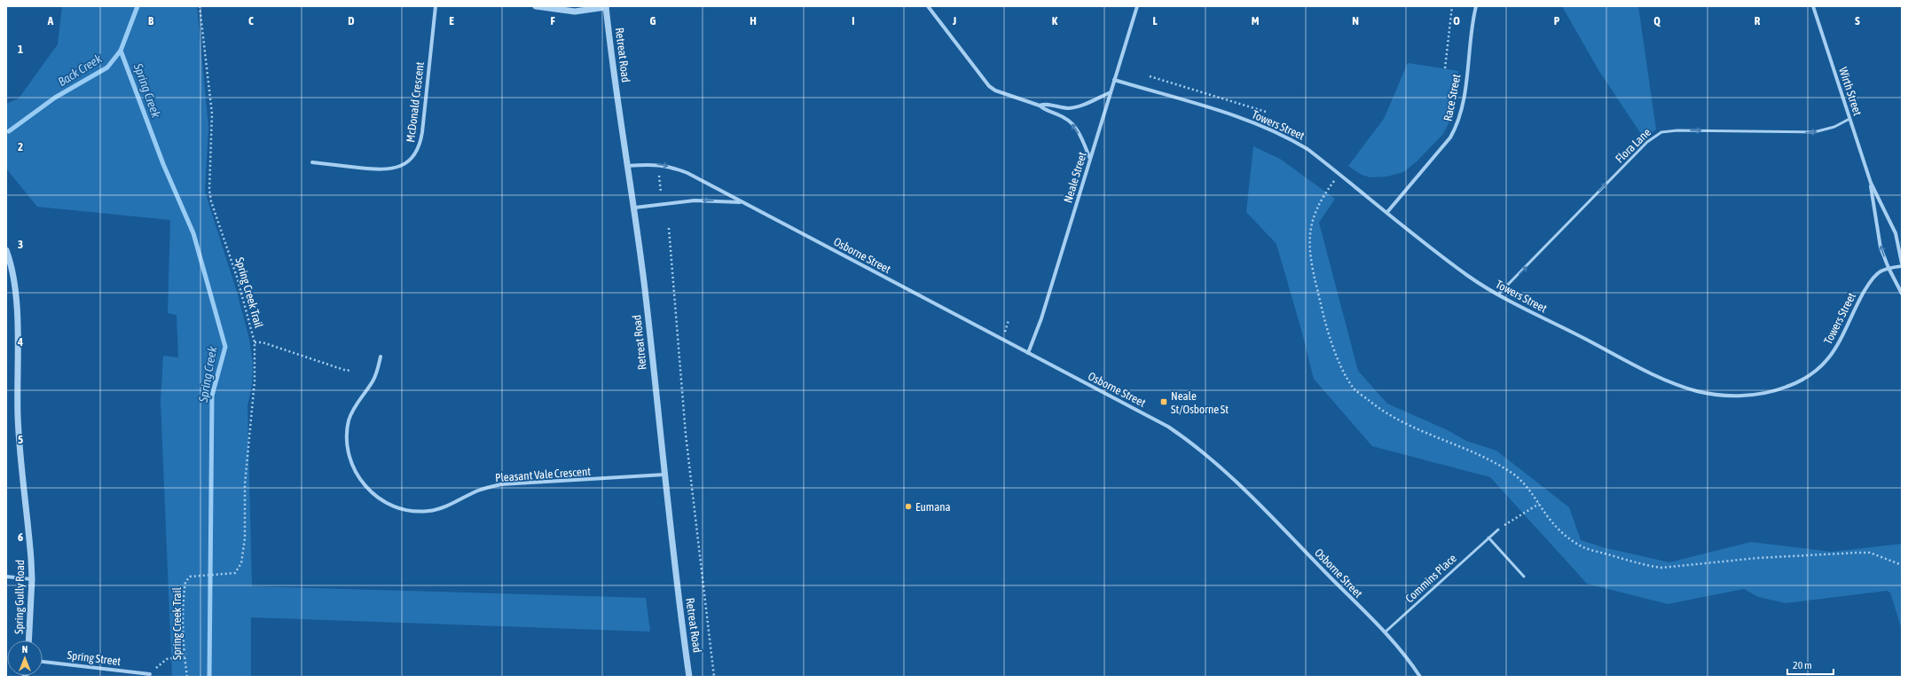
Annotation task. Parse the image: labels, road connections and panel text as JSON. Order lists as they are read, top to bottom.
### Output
{
  "streets": {
    "street": [
      "Retreat Road",
      "Wirth Street",
      "Race Street",
      "McDonald Crescent",
      "Towers Street",
      "Neale Street",
      "Osborne Street",
      "Pleasant Vale Crescent",
      "Spring Gully Road",
      "Spring Street"
    ],
    "lane": ["Flora Lane", "Commins Place"],
    "path": ["Spring Creek Trail"]
  },
  "crossings": [
    ["Retreat Road", "Osborne Street"],
    ["Retreat Road", "Pleasant Vale Crescent"],
    ["Wirth Street", "Towers Street"],
    ["Wirth Street", "Flora Lane"],
    ["Race Street", "Towers Street"],
    ["Towers Street", "Flora Lane"],
    ["Towers Street", "Neale Street"],
    ["Neale Street", "Osborne Street"],
    ["Osborne Street", "Commins Place"]
  ],
  "one_way": ["Flora Lane"],
  "water": ["Back Creek", "Spring Creek"],
  "places": {
    "transit": ["Neale St/Osborne St"],
    "other": ["Eumana"]
  },
  "scale_bar": "20 m",
  "north": "top",
  "grid": {
    "columns": [
      "A",
      "B",
      "C",
      "D",
      "E",
      "F",
      "G",
      "H",
      "I",
      "J",
      "K",
      "L",
      "M",
      "N",
      "O",
      "P",
      "Q",
      "R",
      "S"
    ],
    "rows": [
      "1",
      "2",
      "3",
      "4",
      "5",
      "6"
    ]
  }
}
